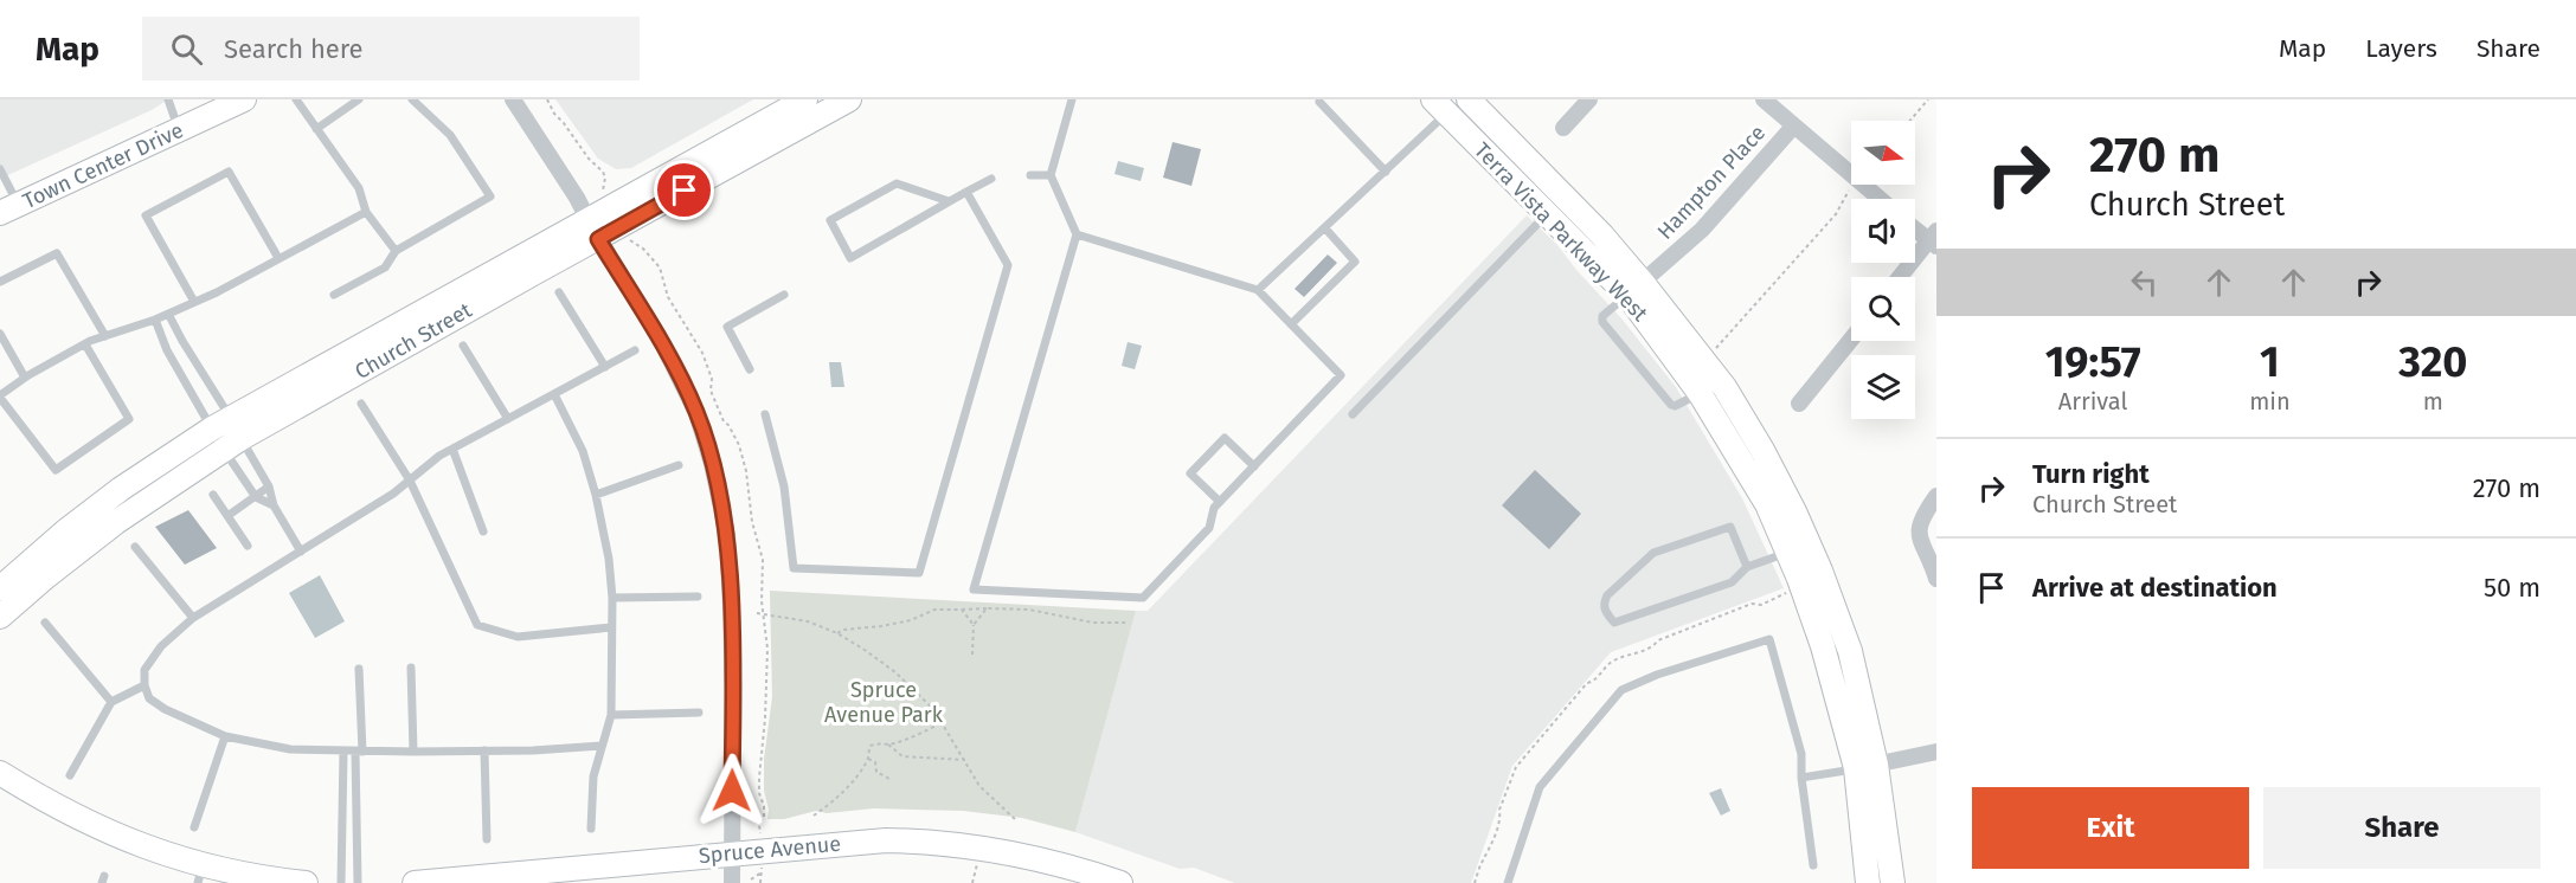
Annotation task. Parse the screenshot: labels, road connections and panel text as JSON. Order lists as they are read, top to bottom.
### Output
{
  "streets": {
    "street": [
      "Town Center Drive",
      "Hampton Place",
      "Terra Vista Parkway West",
      "Church Street",
      "Spruce Avenue"
    ]
  },
  "crossings": [
    ["Hampton Place", "Terra Vista Parkway West"]
  ],
  "parks": ["Spruce Avenue Park"],
  "north": "right",
  "page": {
    "header": "Map",
    "search": "Search here",
    "nav": ["Map", "Layers", "Share"],
    "turn": ["270 m", "Church Street"],
    "eta": [
      "19:57",
      "Arrival",
      "1",
      "min",
      "320",
      "m"
    ],
    "list": [
      {
        "name": "Turn right",
        "note": "Church Street",
        "value": "270 m"
      },
      {
        "name": "Arrive at destination",
        "value": "50 m"
      }
    ],
    "buttons": ["Exit", "Share"]
  }
}
